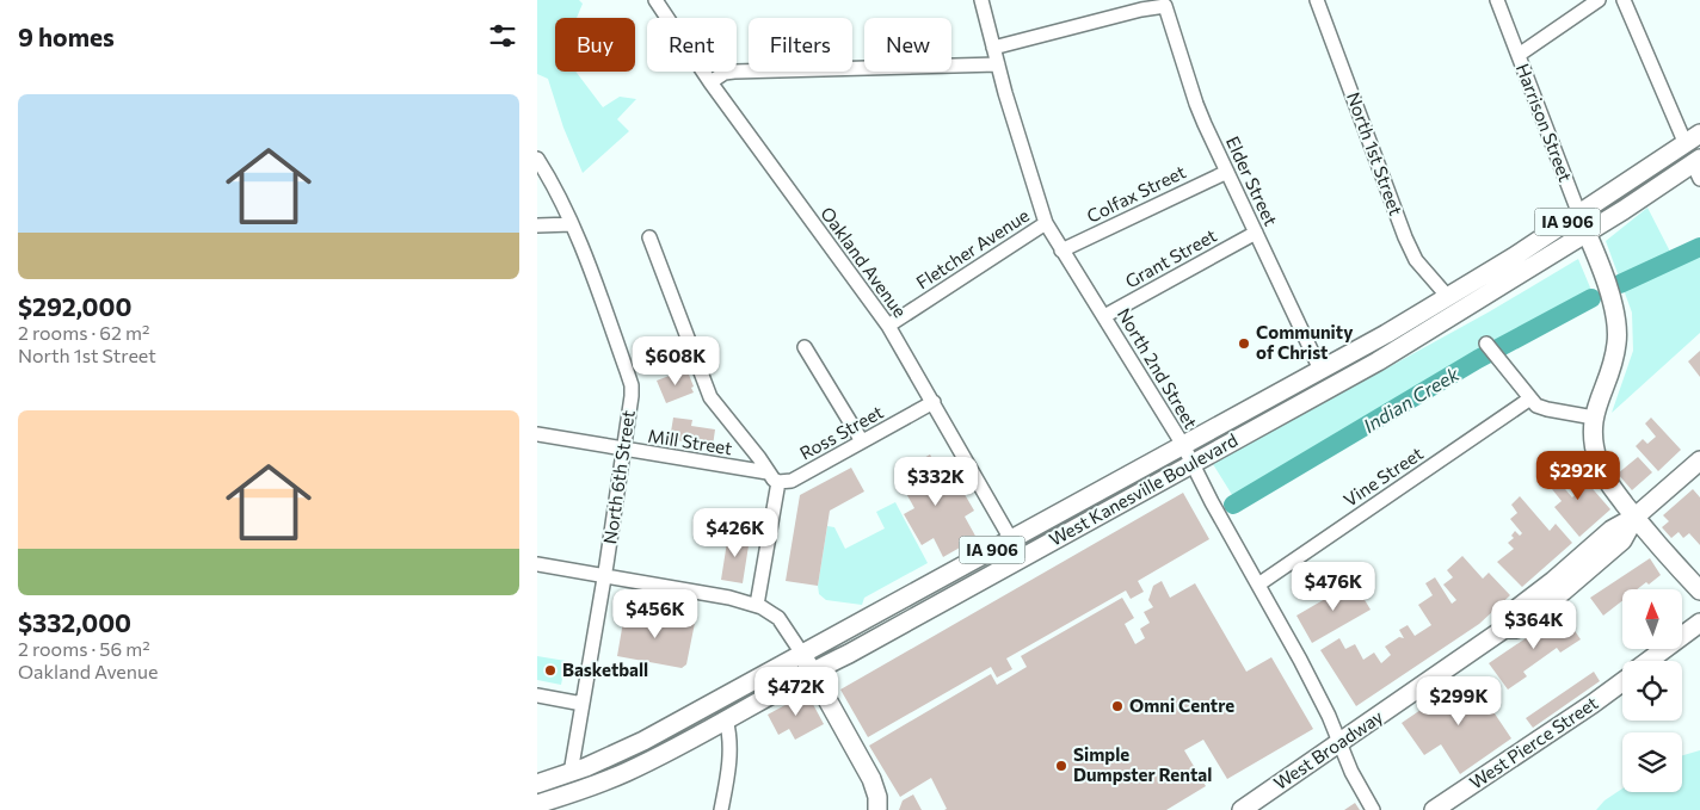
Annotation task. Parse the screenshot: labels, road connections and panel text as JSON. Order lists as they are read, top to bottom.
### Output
{
  "streets": {
    "main road": [
      "Harrison Street",
      "IA 906",
      "North 6th Street",
      "West Kanesville Boulevard",
      "West Pierce Street",
      "West Broadway"
    ],
    "street": [
      "North 1st Street",
      "Elder Street",
      "Colfax Street",
      "Fletcher Avenue",
      "Grant Street",
      "Oakland Avenue",
      "North 2nd Street",
      "Ross Street",
      "Mill Street",
      "Vine Street"
    ]
  },
  "crossings": [
    ["Harrison Street", "IA 906"],
    ["North 1st Street", "IA 906"],
    ["North 1st Street", "West Kanesville Boulevard"],
    ["Elder Street", "Colfax Street"],
    ["Elder Street", "Grant Street"],
    ["Elder Street", "North 2nd Street"],
    ["Elder Street", "West Kanesville Boulevard"],
    ["Colfax Street", "North 2nd Street"],
    ["IA 906", "West Kanesville Boulevard"],
    ["Fletcher Avenue", "Oakland Avenue"],
    ["Fletcher Avenue", "North 2nd Street"],
    ["Grant Street", "North 2nd Street"],
    ["Oakland Avenue", "Ross Street"],
    ["Oakland Avenue", "West Kanesville Boulevard"],
    ["North 2nd Street", "Vine Street"],
    ["North 2nd Street", "West Kanesville Boulevard"],
    ["North 2nd Street", "West Broadway"],
    ["Ross Street", "Mill Street"],
    ["Mill Street", "North 6th Street"],
    ["North 6th Street", "West Kanesville Boulevard"]
  ],
  "water": ["Indian Creek"],
  "places": [
    "Community of Christ",
    "Basketball",
    "Omni Centre",
    "Simple Dumpster Rental"
  ],
  "north": "top",
  "page": {
    "heading": "9 homes",
    "chip": [
      "Buy",
      "Rent",
      "Filters",
      "New"
    ],
    "list": [
      {
        "name": "$292,000",
        "note": "2 rooms · 62 m² · North 1st Street"
      },
      {
        "name": "$332,000",
        "note": "2 rooms · 56 m² · Oakland Avenue"
      }
    ],
    "price": [
      "$608K",
      "$292K",
      "$332K",
      "$426K",
      "$476K",
      "$456K",
      "$364K",
      "$472K",
      "$299K"
    ]
  }
}
